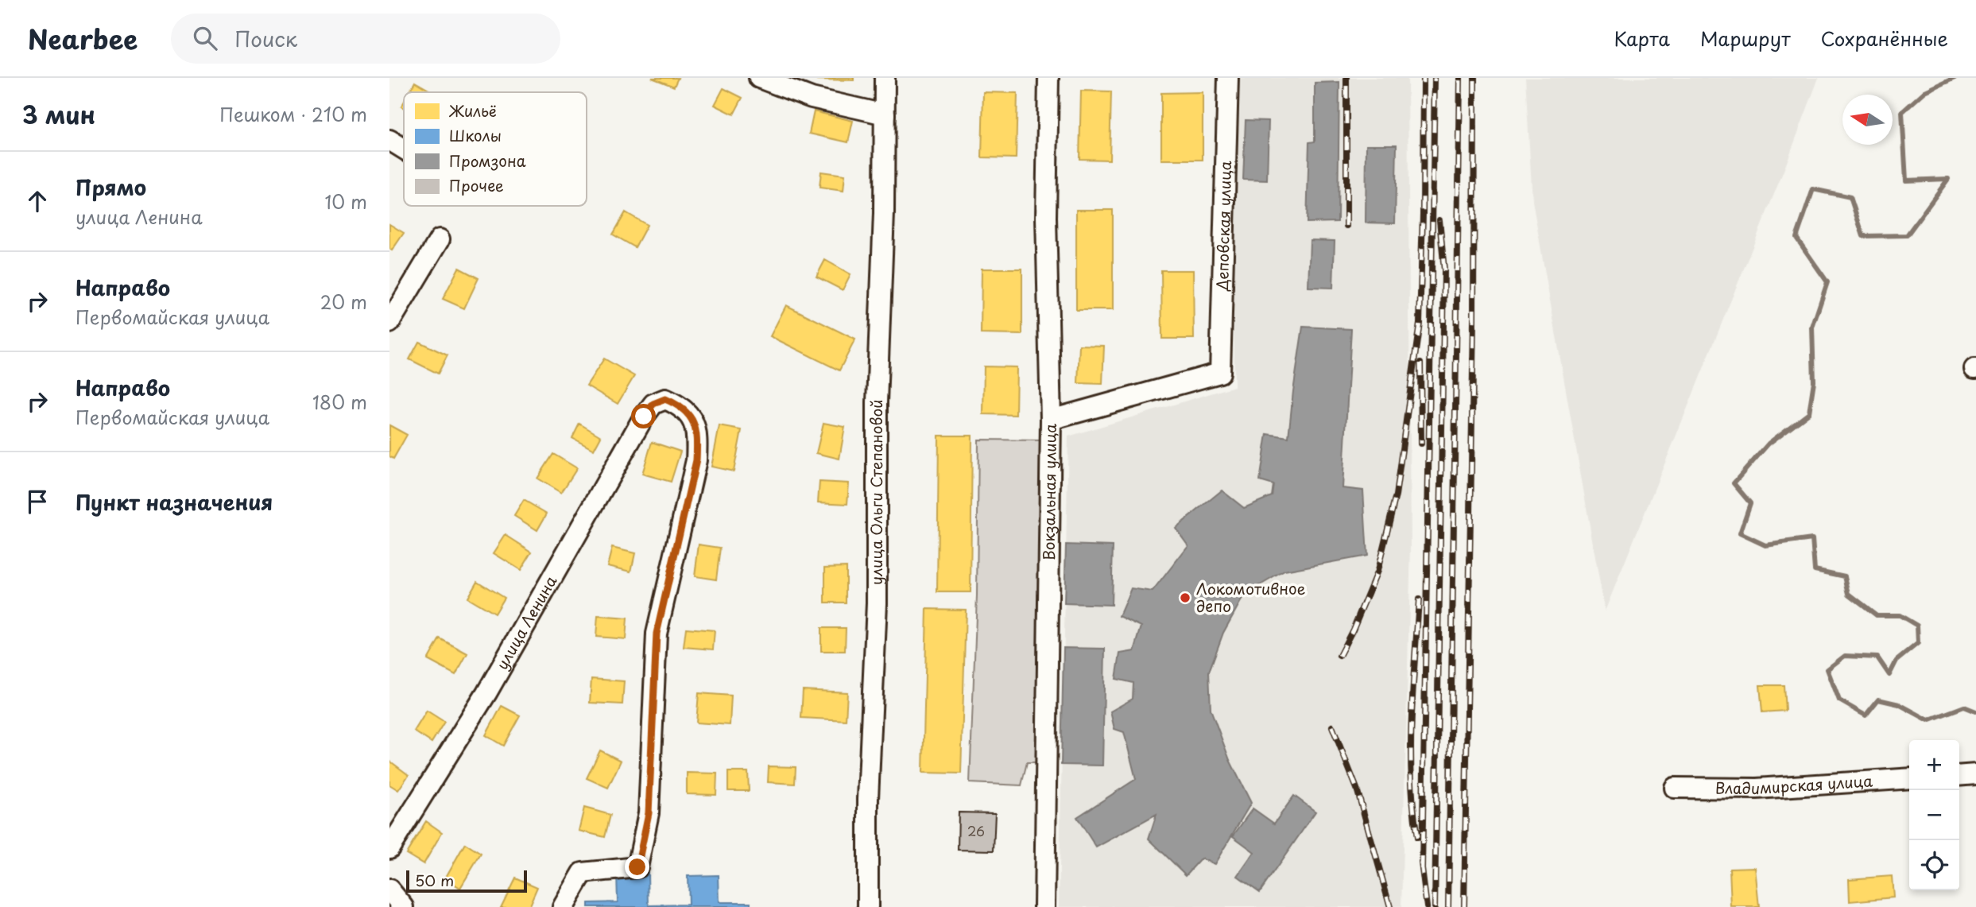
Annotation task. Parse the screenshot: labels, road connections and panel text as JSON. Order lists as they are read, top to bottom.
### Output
{
  "streets": {
    "street": [
      "Деповская улица",
      "Вокзальная улица",
      "улица Ольги Степановой",
      "улица Ленина",
      "Владимирская улица"
    ]
  },
  "crossings": [
    ["Деповская улица", "Вокзальная улица"]
  ],
  "places": ["Локомотивное депо"],
  "house_numbers": ["26"],
  "legend": [
    "Жильё",
    "Школы",
    "Промзона",
    "Прочее"
  ],
  "scale_bar": "50 m",
  "north": "left",
  "page": {
    "header": "Nearbee",
    "search": "Поиск",
    "nav": ["Карта", "Маршрут", "Сохранённые"],
    "heading": ["3 мин", "Пешком · 210 m"],
    "list": [
      ["Прямо", "улица Ленина", "10 m"],
      ["Направо", "Первомайская улица", "20 m"],
      ["Направо", "Первомайская улица", "180 m"],
      "Пункт назначения"
    ],
    "map_buttons": ["+", "−"],
    "scale": "50 m"
  }
}
